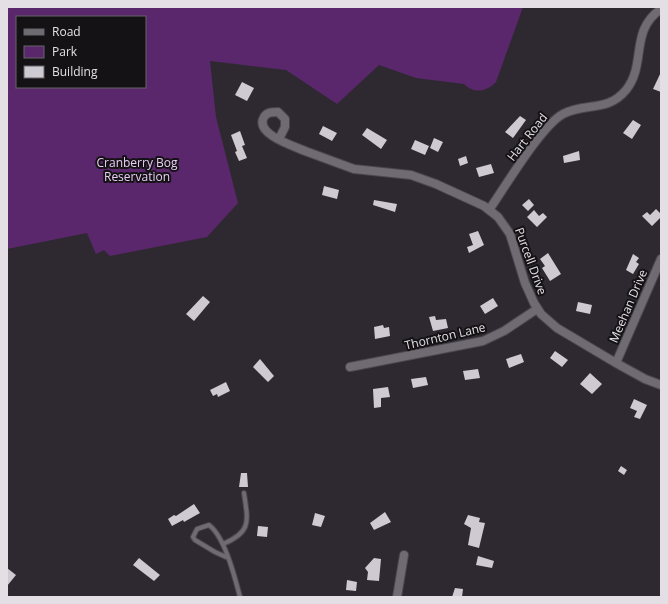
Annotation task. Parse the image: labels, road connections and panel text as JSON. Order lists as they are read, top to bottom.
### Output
{
  "streets": {
    "street": [
      "Hart Road",
      "Purcell Drive",
      "Meehan Drive",
      "Thornton Lane"
    ]
  },
  "crossings": [
    ["Hart Road", "Purcell Drive"],
    ["Purcell Drive", "Meehan Drive"],
    ["Purcell Drive", "Thornton Lane"]
  ],
  "parks": ["Cranberry Bog Reservation"],
  "legend": ["Road", "Park", "Building"]
}
